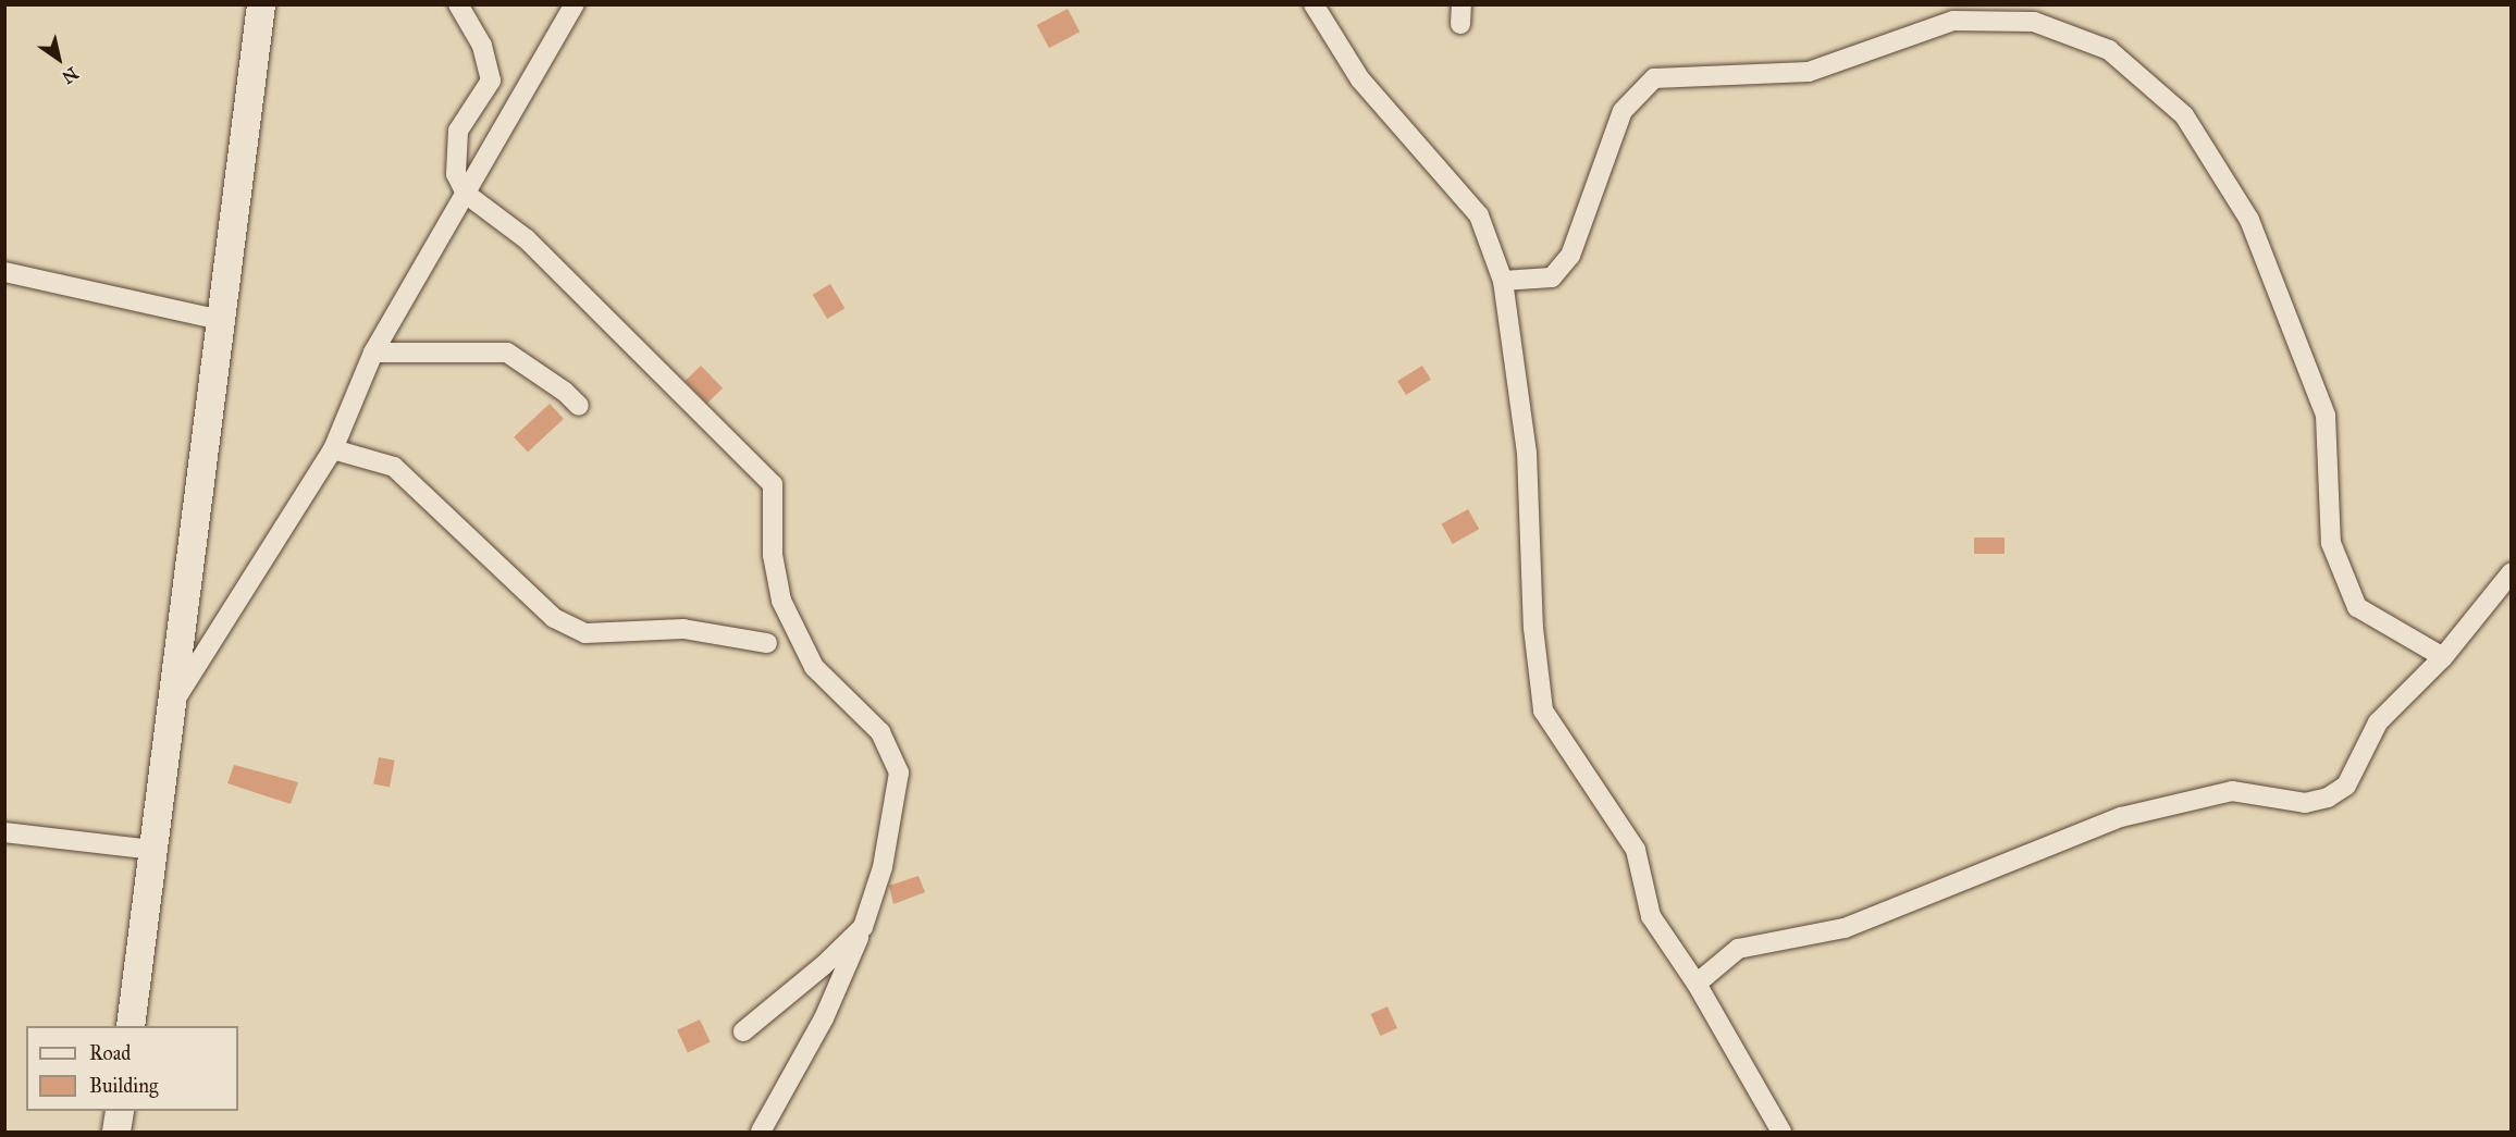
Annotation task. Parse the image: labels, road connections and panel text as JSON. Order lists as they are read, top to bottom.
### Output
{
  "legend": ["Road", "Building"],
  "north": "bottom right"
}
